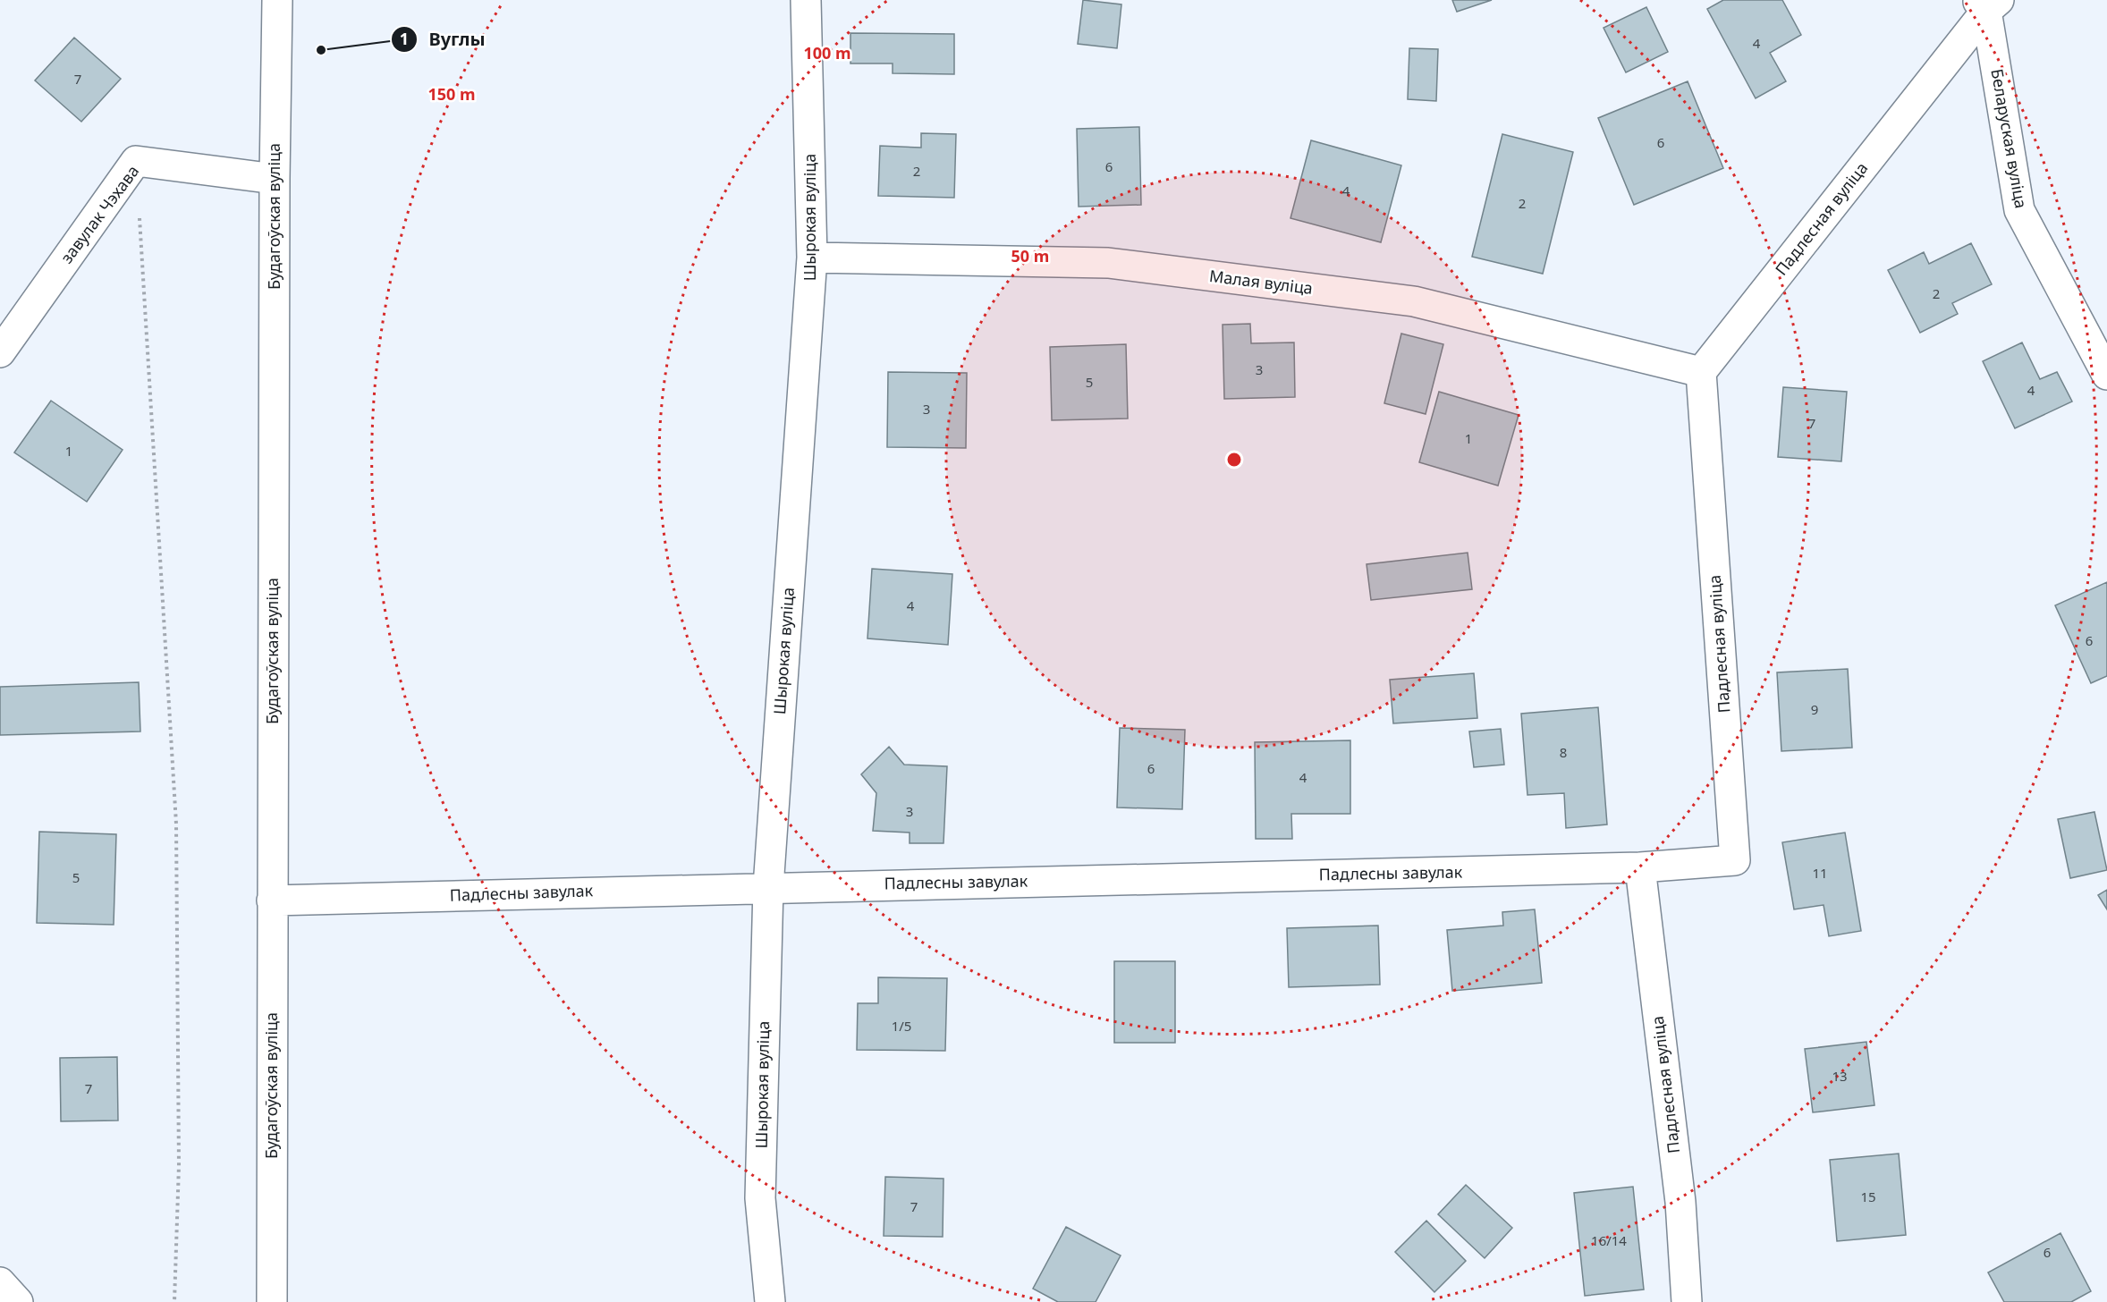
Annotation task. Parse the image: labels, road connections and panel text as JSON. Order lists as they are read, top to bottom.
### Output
{
  "streets": {
    "street": [
      "Беларуская вуліца",
      "завулак Чэхава",
      "Будагоўская вуліца",
      "Шырокая вуліца",
      "Падлесная вуліца",
      "Малая вуліца",
      "Падлесны завулак"
    ]
  },
  "crossings": [
    ["Беларуская вуліца", "Падлесная вуліца"],
    ["завулак Чэхава", "Будагоўская вуліца"],
    ["Будагоўская вуліца", "Падлесны завулак"],
    ["Шырокая вуліца", "Малая вуліца"],
    ["Шырокая вуліца", "Падлесны завулак"],
    ["Падлесная вуліца", "Малая вуліца"],
    ["Падлесная вуліца", "Падлесны завулак"]
  ],
  "places": ["Вуглы"],
  "house_numbers": [
    "4",
    "7",
    "6",
    "6",
    "2",
    "4",
    "2",
    "2",
    "3",
    "5",
    "4",
    "3",
    "7",
    "1",
    "1",
    "4",
    "6",
    "9",
    "8",
    "6",
    "4",
    "3",
    "11",
    "5",
    "1/5",
    "13",
    "7",
    "15",
    "7",
    "16/14",
    "6"
  ],
  "rings": ["100 m", "150 m", "50 m"]
}
